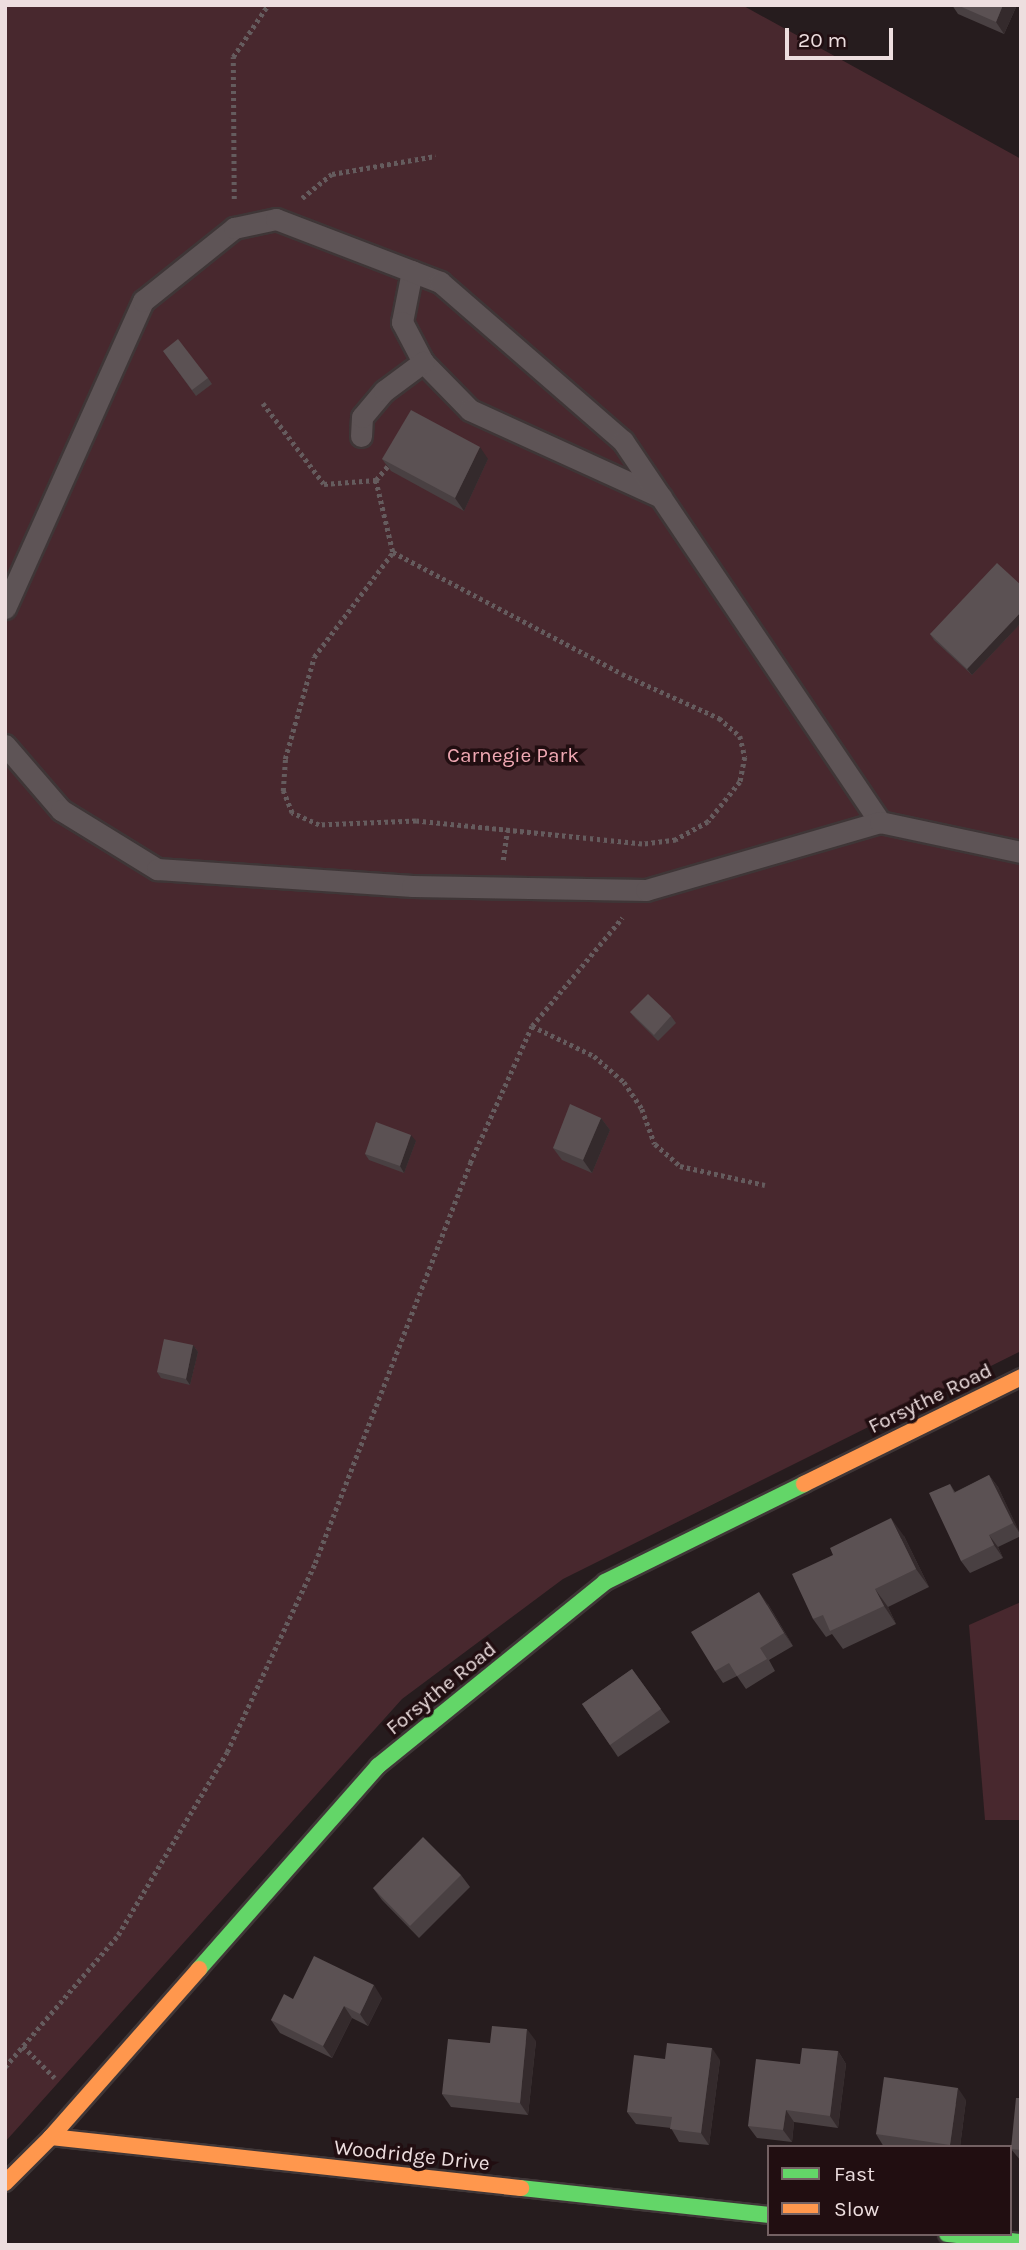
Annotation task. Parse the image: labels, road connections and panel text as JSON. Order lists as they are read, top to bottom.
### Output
{
  "streets": {
    "street": ["Forsythe Road", "Woodridge Drive"]
  },
  "crossings": [
    ["Forsythe Road", "Woodridge Drive"]
  ],
  "parks": ["Carnegie Park"],
  "legend": ["Fast", "Slow"],
  "scale_bar": "20 m"
}
